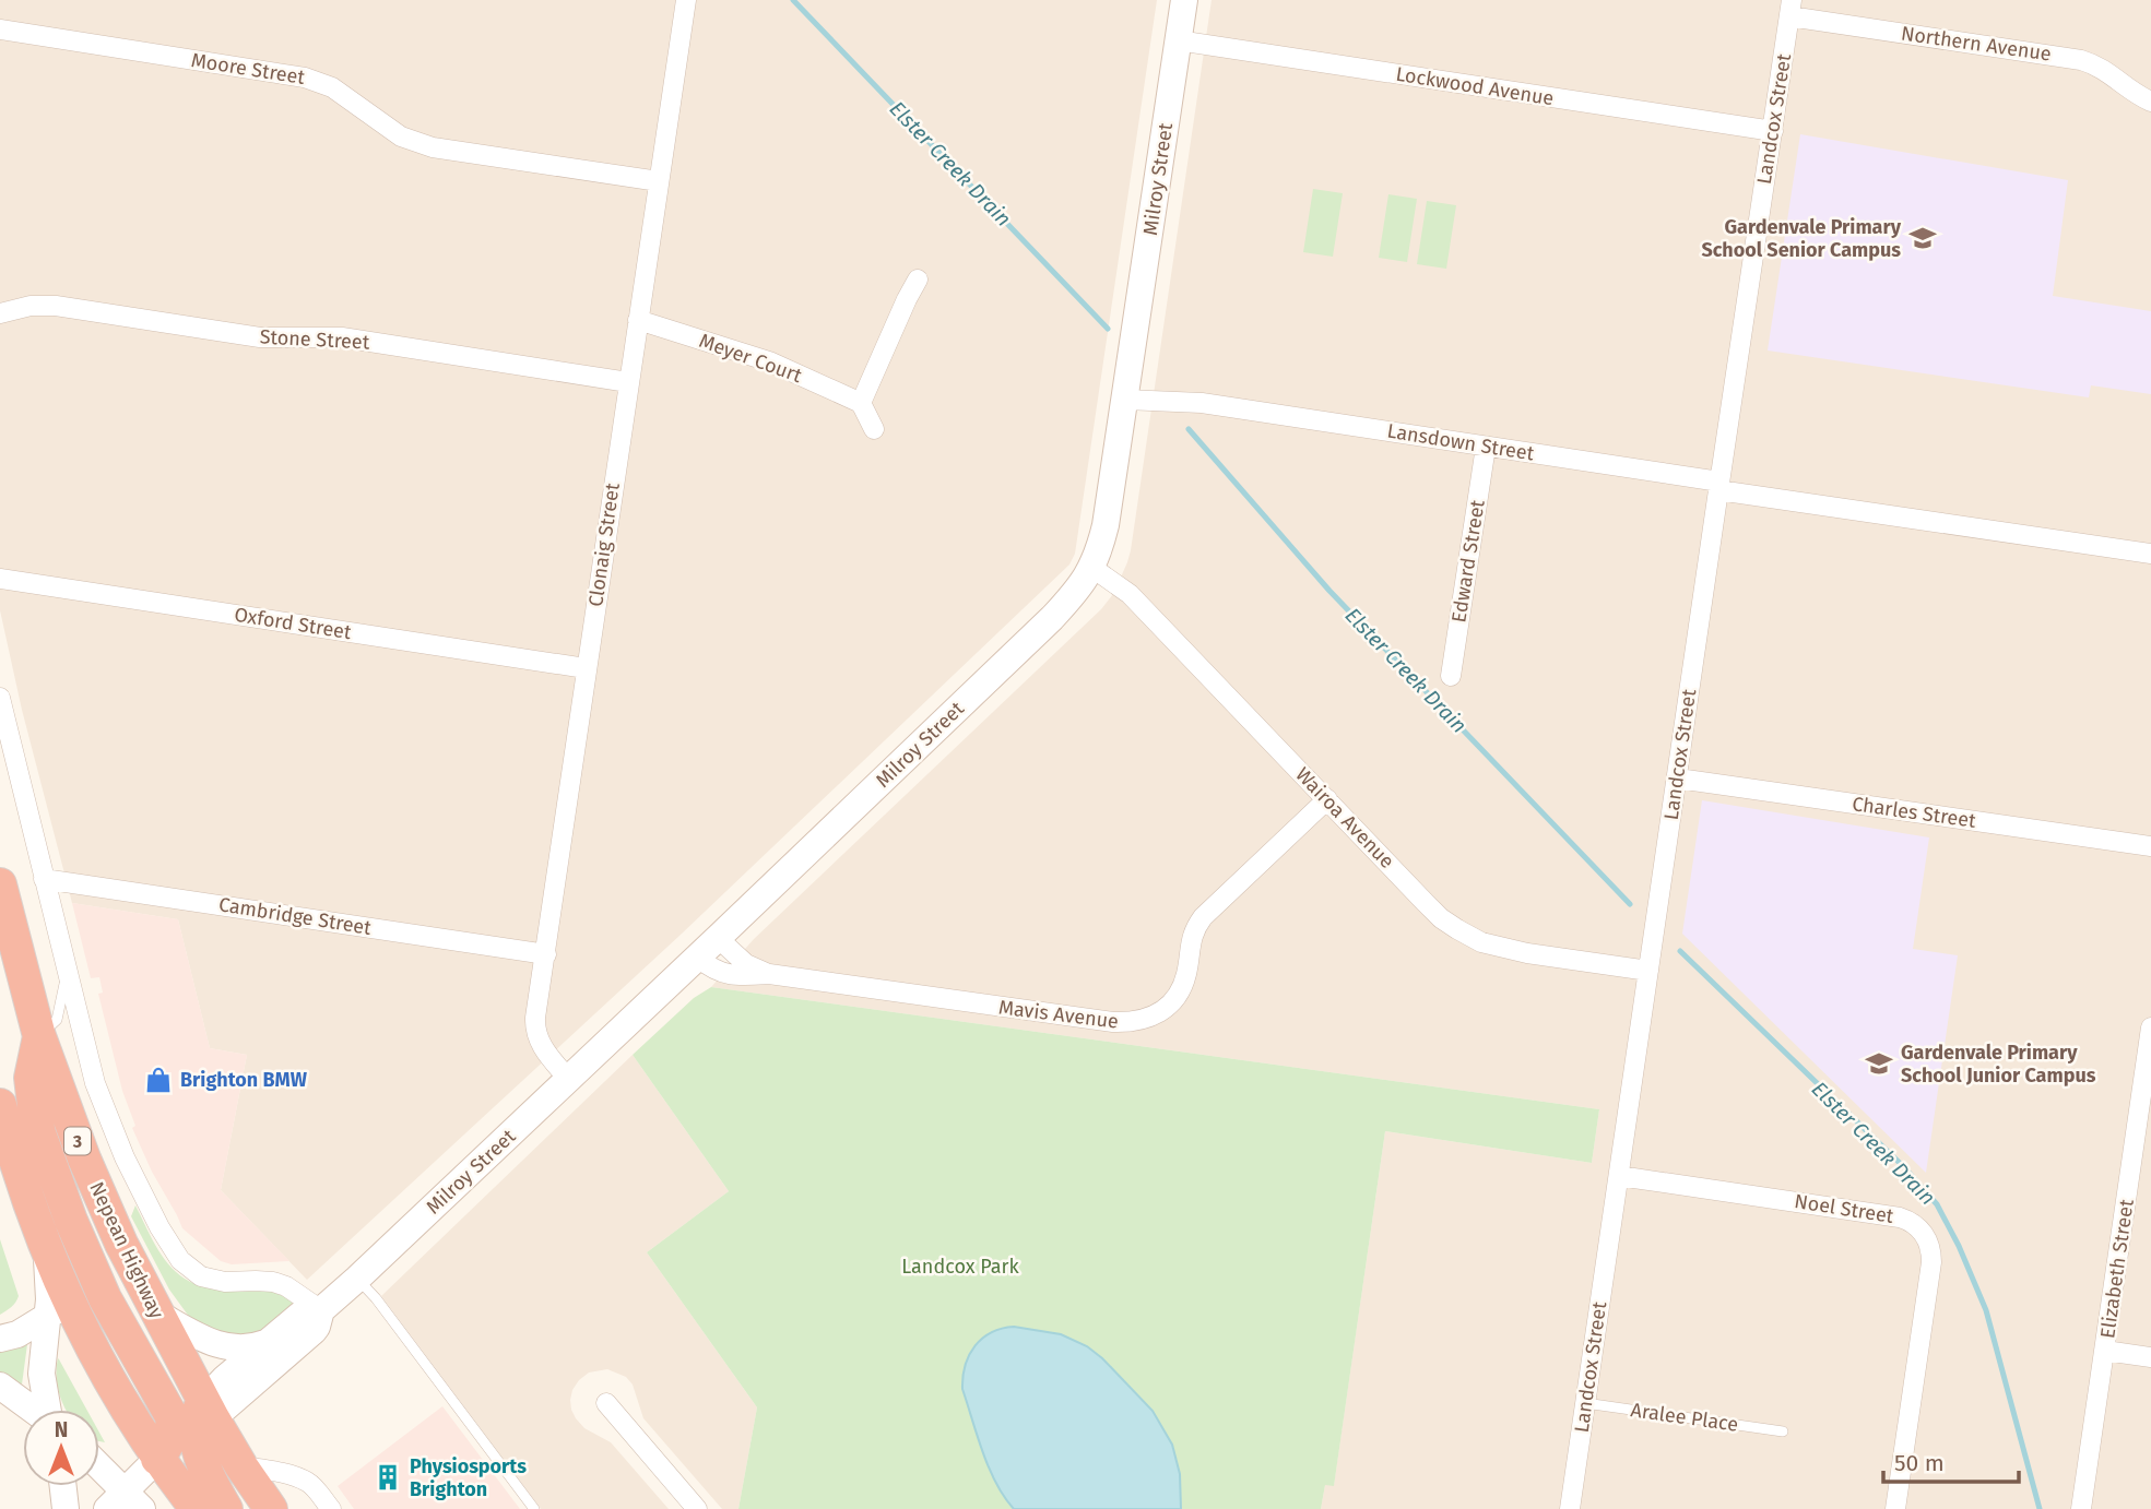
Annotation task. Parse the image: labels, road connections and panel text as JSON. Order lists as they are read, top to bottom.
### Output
{
  "streets": {
    "highway": ["3", "Nepean Highway"],
    "street": [
      "Northern Avenue",
      "Moore Street",
      "Lockwood Avenue",
      "Landcox Street",
      "Milroy Street",
      "Stone Street",
      "Meyer Court",
      "Lansdown Street",
      "Clonaig Street",
      "Edward Street",
      "Oxford Street",
      "Charles Street",
      "Wairoa Avenue",
      "Cambridge Street",
      "Mavis Avenue",
      "Noel Street",
      "Elizabeth Street"
    ],
    "lane": ["Aralee Place"]
  },
  "crossings": [
    ["Northern Avenue", "Landcox Street"],
    ["Moore Street", "Clonaig Street"],
    ["Lockwood Avenue", "Landcox Street"],
    ["Lockwood Avenue", "Milroy Street"],
    ["Landcox Street", "Lansdown Street"],
    ["Landcox Street", "Charles Street"],
    ["Landcox Street", "Wairoa Avenue"],
    ["Landcox Street", "Noel Street"],
    ["Landcox Street", "Aralee Place"],
    ["Milroy Street", "Lansdown Street"],
    ["Milroy Street", "Clonaig Street"],
    ["Milroy Street", "Wairoa Avenue"],
    ["Milroy Street", "Mavis Avenue"],
    ["Milroy Street", "Nepean Highway"],
    ["Stone Street", "Clonaig Street"],
    ["Meyer Court", "Clonaig Street"],
    ["Lansdown Street", "Edward Street"],
    ["Clonaig Street", "Oxford Street"],
    ["Clonaig Street", "Cambridge Street"],
    ["Wairoa Avenue", "Mavis Avenue"]
  ],
  "water": ["Elster Creek Drain"],
  "parks": ["Landcox Park"],
  "places": {
    "school or university": ["Gardenvale Primary School Senior Campus", "Gardenvale Primary School Junior Campus"],
    "shop": ["Brighton BMW"],
    "building": ["Physiosports Brighton"]
  },
  "scale_bar": "50 m",
  "north": "top"
}
